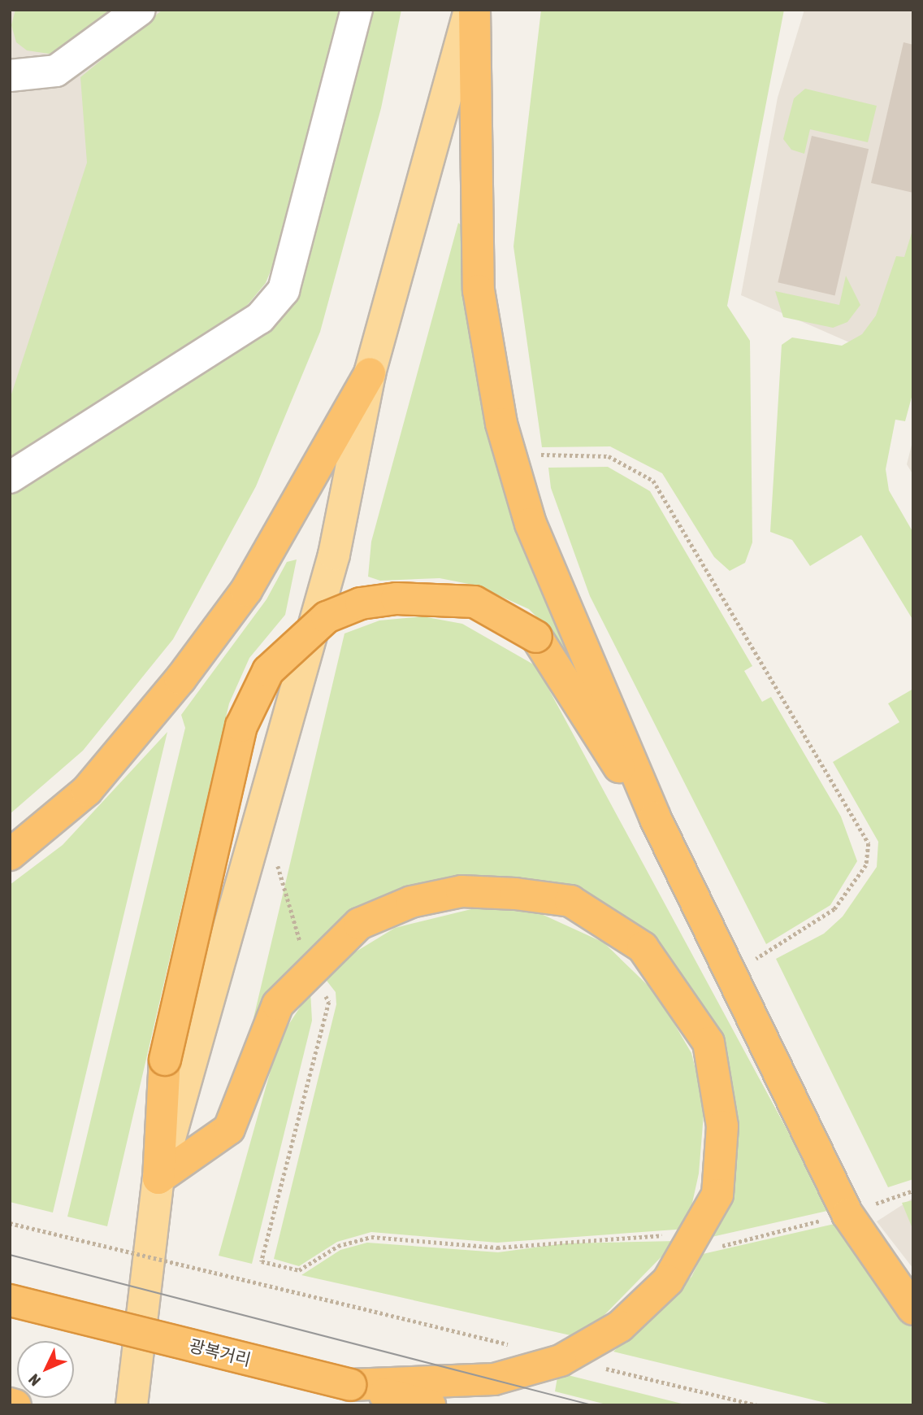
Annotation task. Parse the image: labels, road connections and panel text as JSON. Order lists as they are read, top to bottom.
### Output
{
  "streets": {
    "highway": ["광복거리"]
  },
  "north": "bottom left"
}
